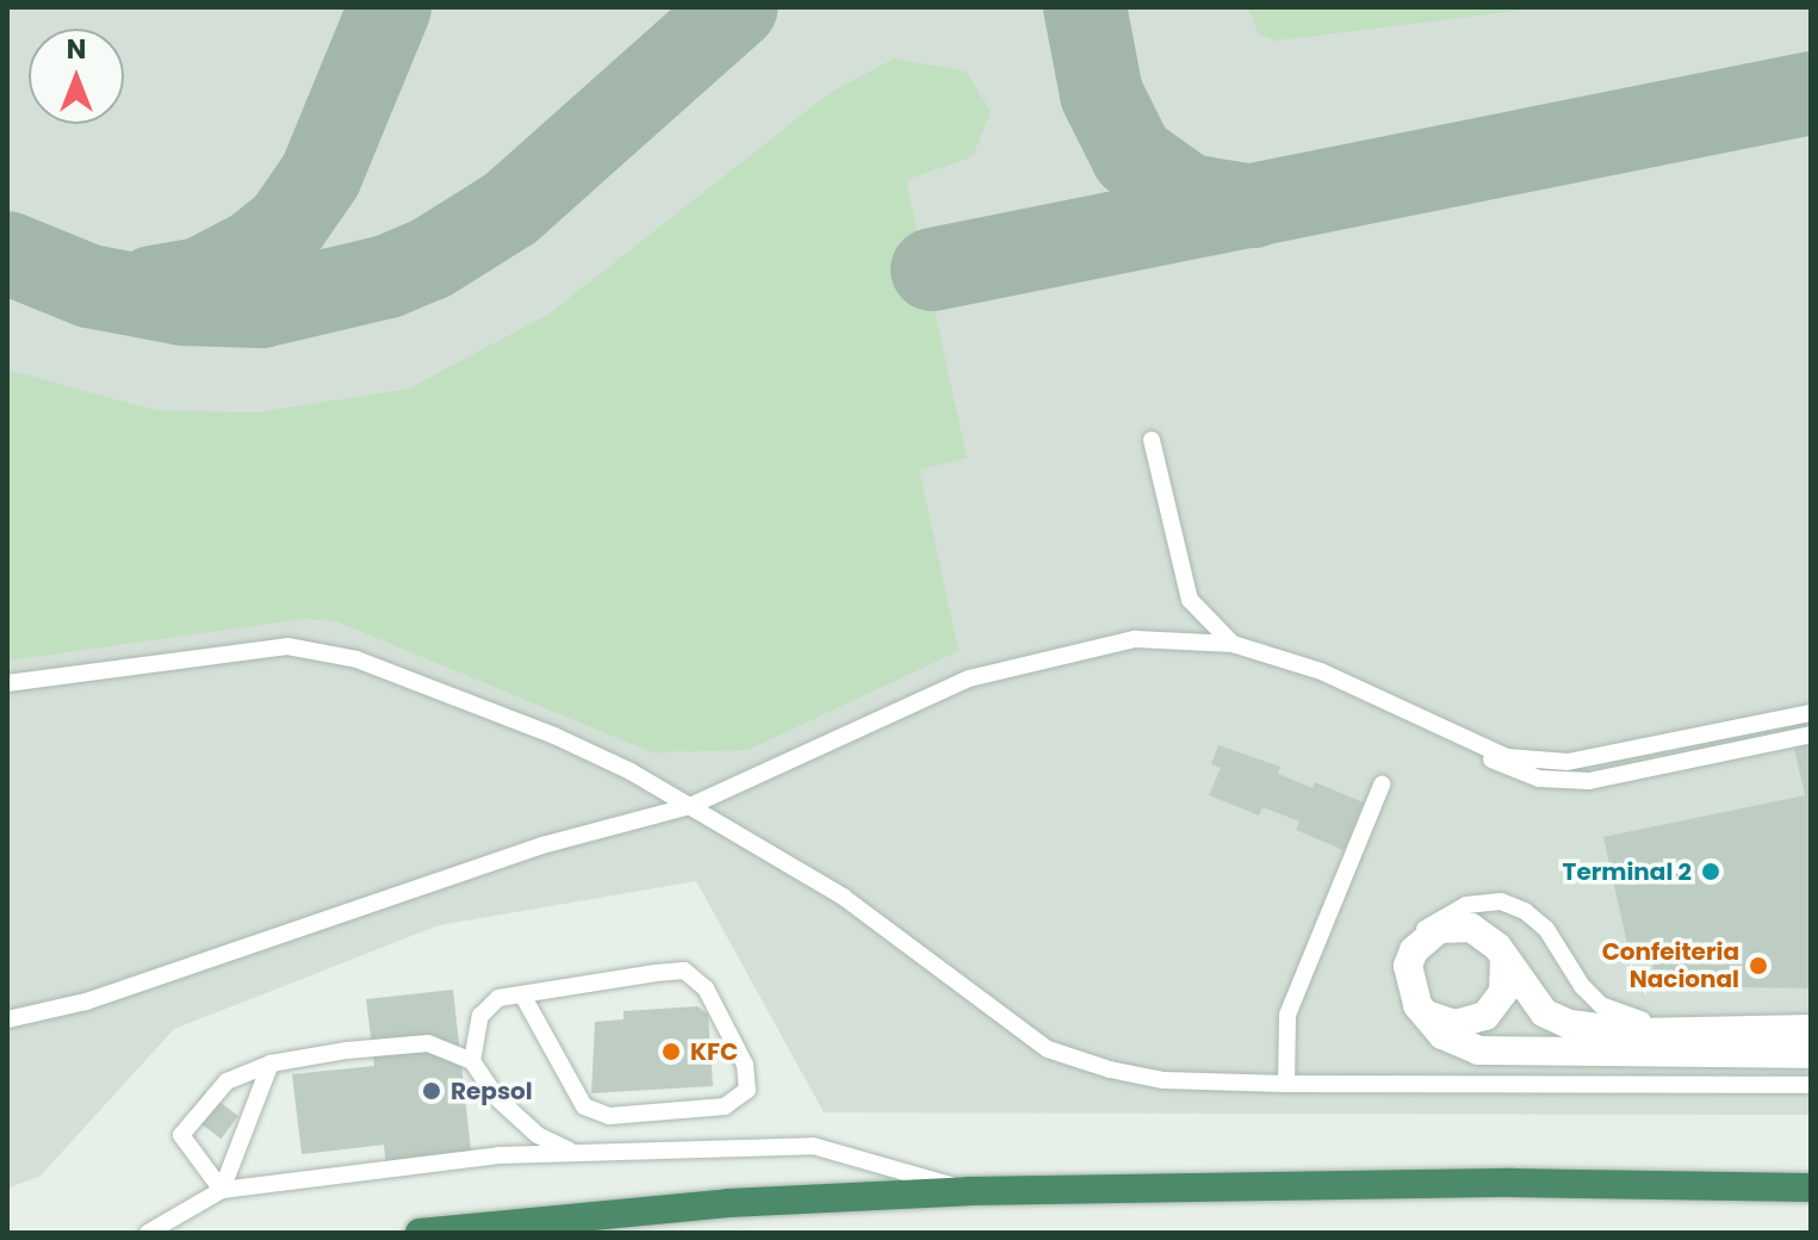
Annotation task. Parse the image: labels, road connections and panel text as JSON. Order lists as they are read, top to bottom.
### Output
{
  "places": [
    "Terminal 2",
    "Confeiteria Nacional",
    "KFC",
    "Repsol"
  ],
  "north": "top"
}
